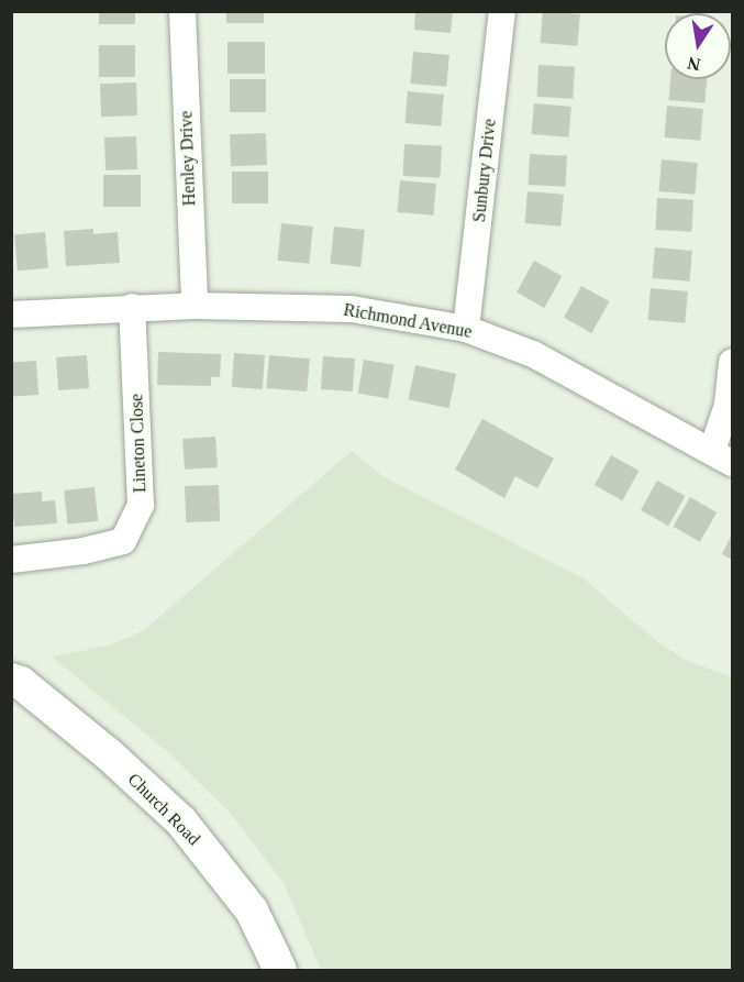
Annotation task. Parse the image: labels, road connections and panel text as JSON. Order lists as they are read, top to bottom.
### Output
{
  "streets": {
    "street": [
      "Henley Drive",
      "Sunbury Drive",
      "Richmond Avenue",
      "Lineton Close",
      "Church Road"
    ]
  },
  "crossings": [
    ["Henley Drive", "Richmond Avenue"],
    ["Sunbury Drive", "Richmond Avenue"],
    ["Richmond Avenue", "Lineton Close"]
  ],
  "north": "bottom"
}
